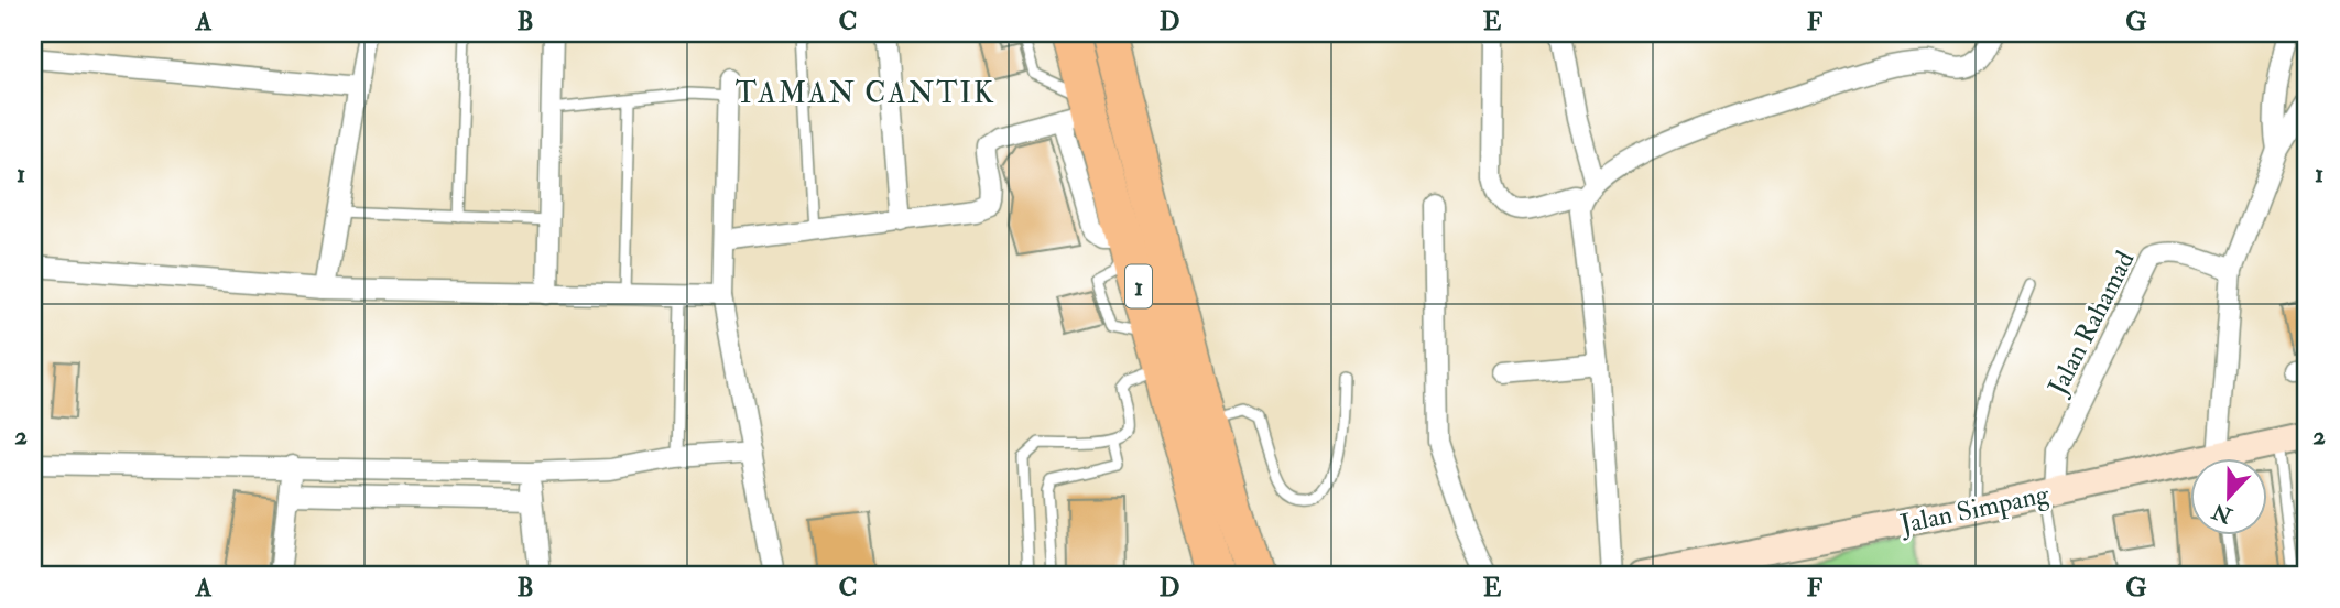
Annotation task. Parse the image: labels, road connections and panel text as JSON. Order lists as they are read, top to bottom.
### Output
{
  "streets": {
    "highway": ["1"],
    "main road": ["Jalan Simpang"],
    "street": ["Jalan Rahamad"]
  },
  "crossings": [
    ["Jalan Rahamad", "Jalan Simpang"]
  ],
  "districts": ["TAMAN CANTIK"],
  "north": "bottom",
  "grid": {
    "columns": [
      "A",
      "B",
      "C",
      "D",
      "E",
      "F",
      "G"
    ],
    "rows": ["1", "2"]
  }
}
